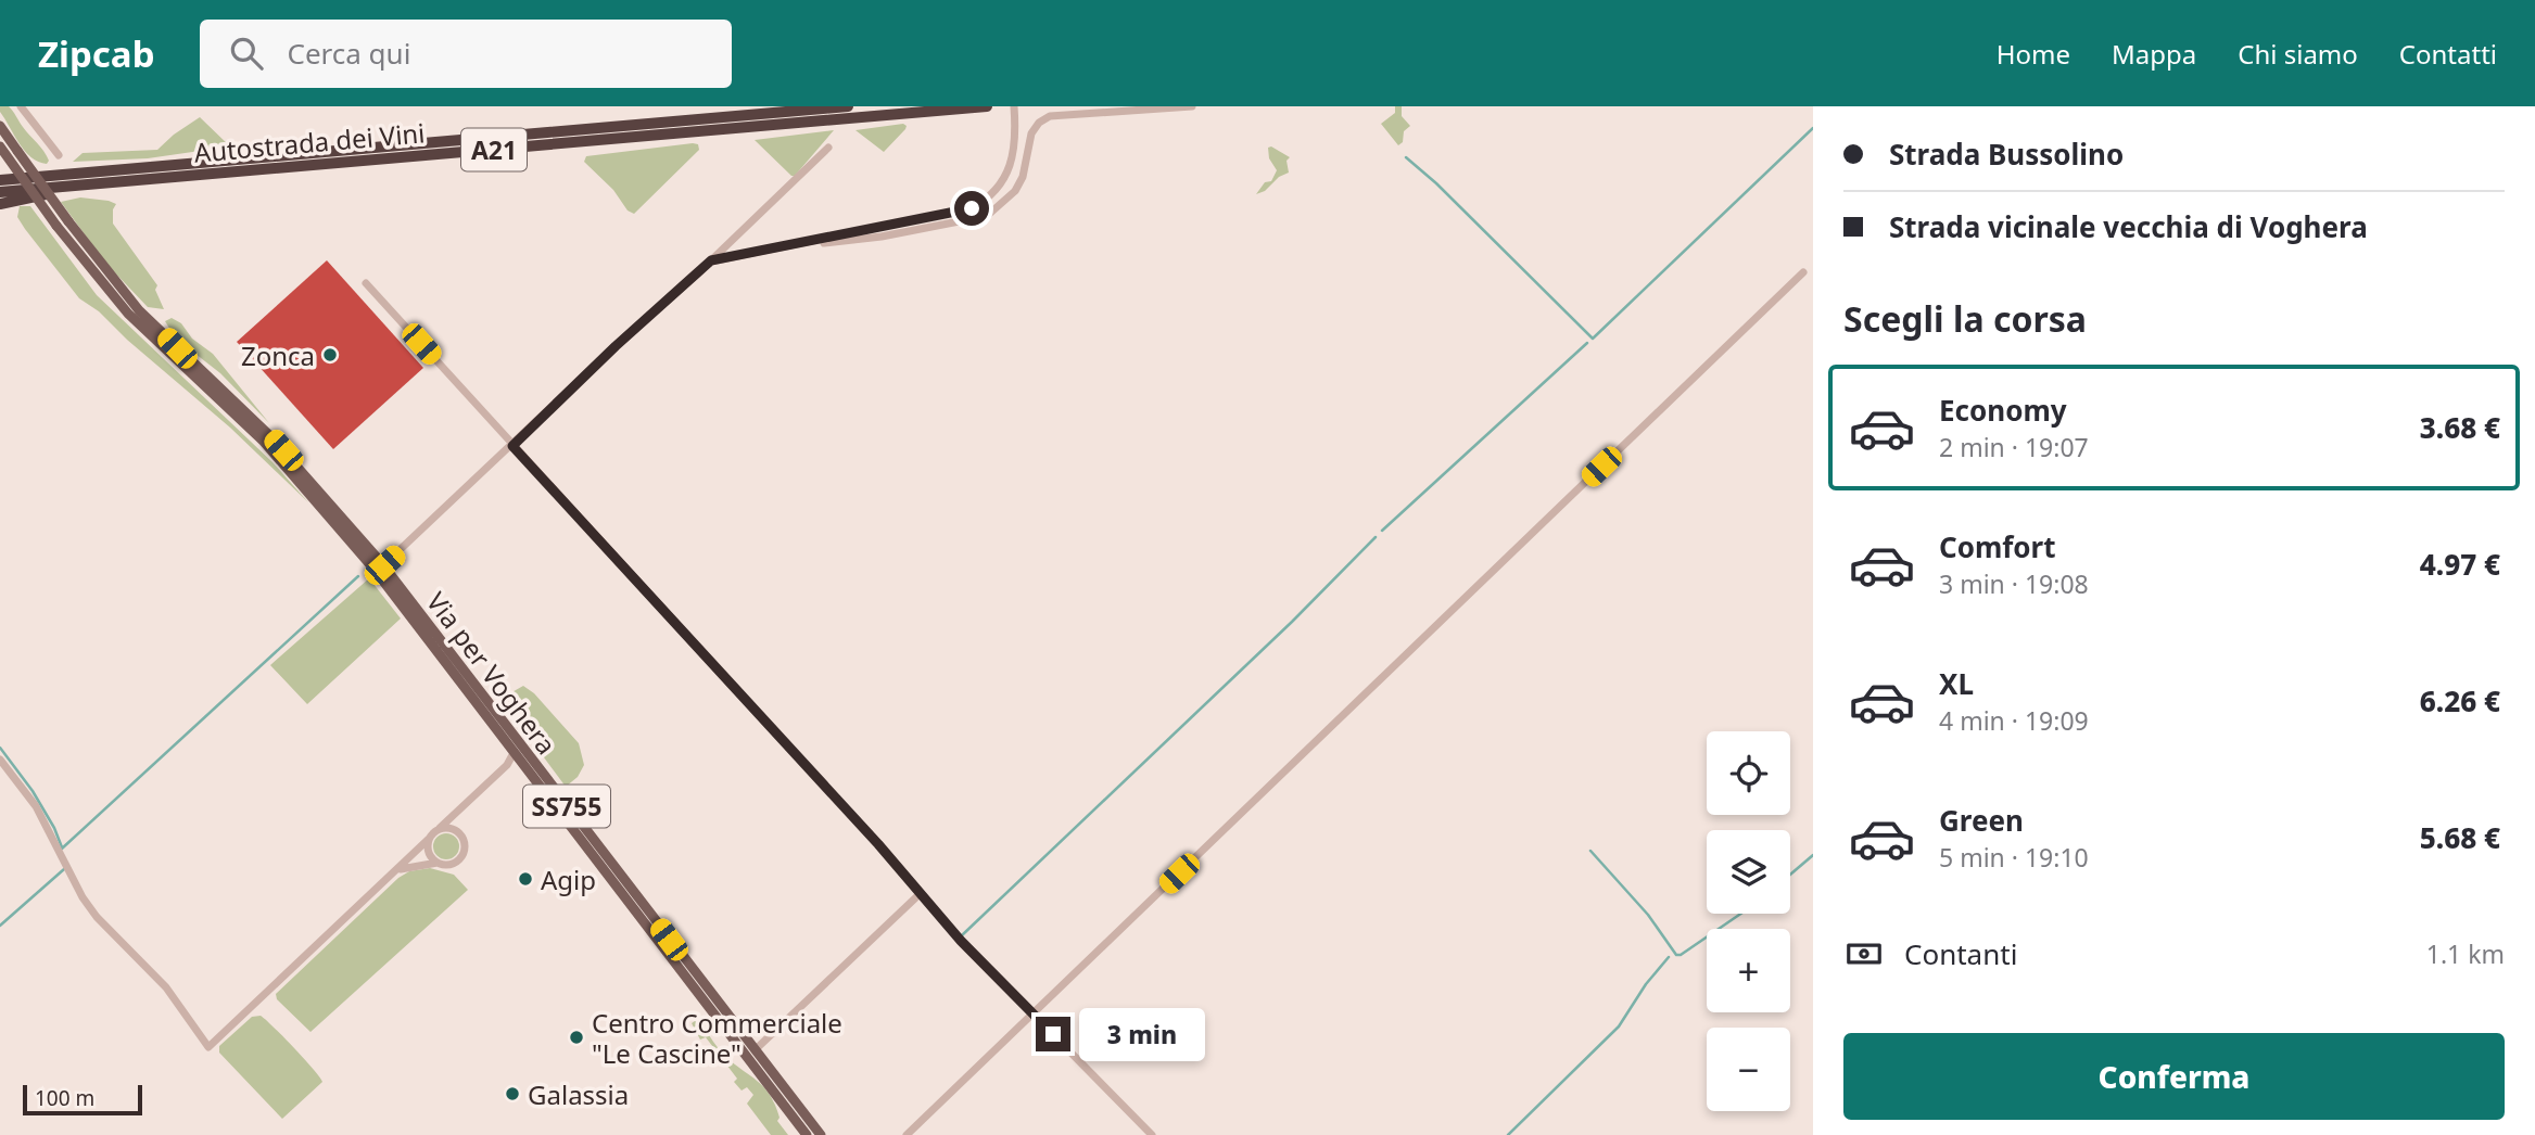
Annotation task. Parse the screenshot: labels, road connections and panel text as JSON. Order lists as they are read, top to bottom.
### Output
{
  "streets": {
    "highway": ["Autostrada dei Vini", "A21"],
    "main road": ["Via per Voghera", "SS755"]
  },
  "places": [
    "Zonca",
    "Agip",
    "Centro Commerciale \"Le Cascine\"",
    "Galassia"
  ],
  "scale_bar": "100 m",
  "page": {
    "header": "Zipcab",
    "search": "Cerca qui",
    "nav": [
      "Home",
      "Mappa",
      "Chi siamo",
      "Contatti"
    ],
    "banner": ["Strada Bussolino", "Strada vicinale vecchia di Voghera"],
    "heading": "Scegli la corsa",
    "list": [
      {
        "name": "Economy",
        "note": "2 min · 19:07",
        "value": "3.68 €"
      },
      {
        "name": "Comfort",
        "note": "3 min · 19:08",
        "value": "4.97 €"
      },
      {
        "name": "XL",
        "note": "4 min · 19:09",
        "value": "6.26 €"
      },
      {
        "name": "Green",
        "note": "5 min · 19:10",
        "value": "5.68 €"
      }
    ],
    "map_buttons": ["+", "−"],
    "pay": ["Contanti", "1.1 km"],
    "bubble": "3 min",
    "buttons": "Conferma",
    "scale": "100 m"
  }
}
